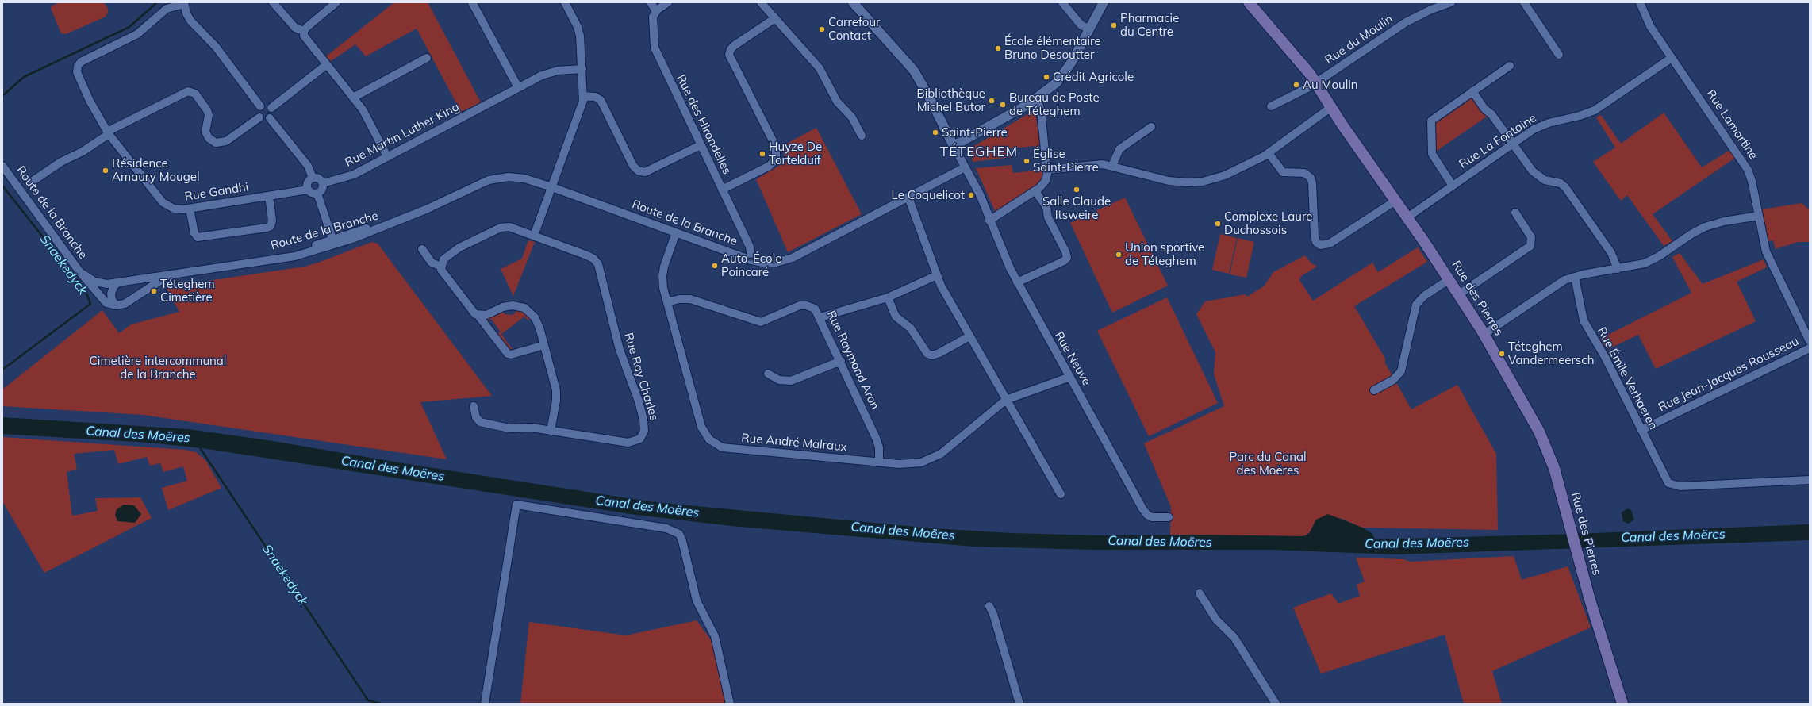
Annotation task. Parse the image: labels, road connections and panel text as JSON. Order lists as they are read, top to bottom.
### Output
{
  "streets": {
    "main road": ["Rue des Pierres"],
    "street": [
      "Rue du Moulin",
      "Rue des Hirondelles",
      "Rue Lamartine",
      "Rue Martin Luther King",
      "Rue La Fontaine",
      "Rue Gandhi",
      "Route de la Branche",
      "Rue Neuve",
      "Rue Raymond Aron",
      "Rue Jean-Jacques Rousseau",
      "Rue Ray Charles",
      "Rue Émile Verhaeren",
      "Rue André Malraux"
    ]
  },
  "crossings": [
    ["Rue du Moulin", "Rue des Pierres"],
    ["Rue des Hirondelles", "Route de la Branche"],
    ["Rue Lamartine", "Rue La Fontaine"],
    ["Rue Martin Luther King", "Rue Gandhi"],
    ["Rue La Fontaine", "Rue des Pierres"],
    ["Route de la Branche", "Rue Neuve"],
    ["Route de la Branche", "Rue André Malraux"],
    ["Rue Neuve", "Rue André Malraux"],
    ["Rue Raymond Aron", "Rue André Malraux"],
    ["Rue Jean-Jacques Rousseau", "Rue Émile Verhaeren"]
  ],
  "districts": ["TÉTEGHEM"],
  "water": ["Snaekedyck", "Canal des Moëres"],
  "parks": ["Cimetière intercommunal de la Branche", "Parc du Canal des Moëres"],
  "places": [
    "Pharmacie du Centre",
    "Carrefour Contact",
    "École élémentaire Bruno Desoutter",
    "Crédit Agricole",
    "Au Moulin",
    "Bibliothèque Michel Butor",
    "Bureau de Poste de Téteghem",
    "Saint-Pierre",
    "Huyze De Tortelduif",
    "Église Saint-Pierre",
    "Résidence Amaury Mougel",
    "Salle Claude Itsweire",
    "Le Coquelicot",
    "Complexe Laure Duchossois",
    "Union sportive de Téteghem",
    "Auto-École Poincaré",
    "Téteghem Cimetière",
    "Téteghem Vandermeersch"
  ]
}
